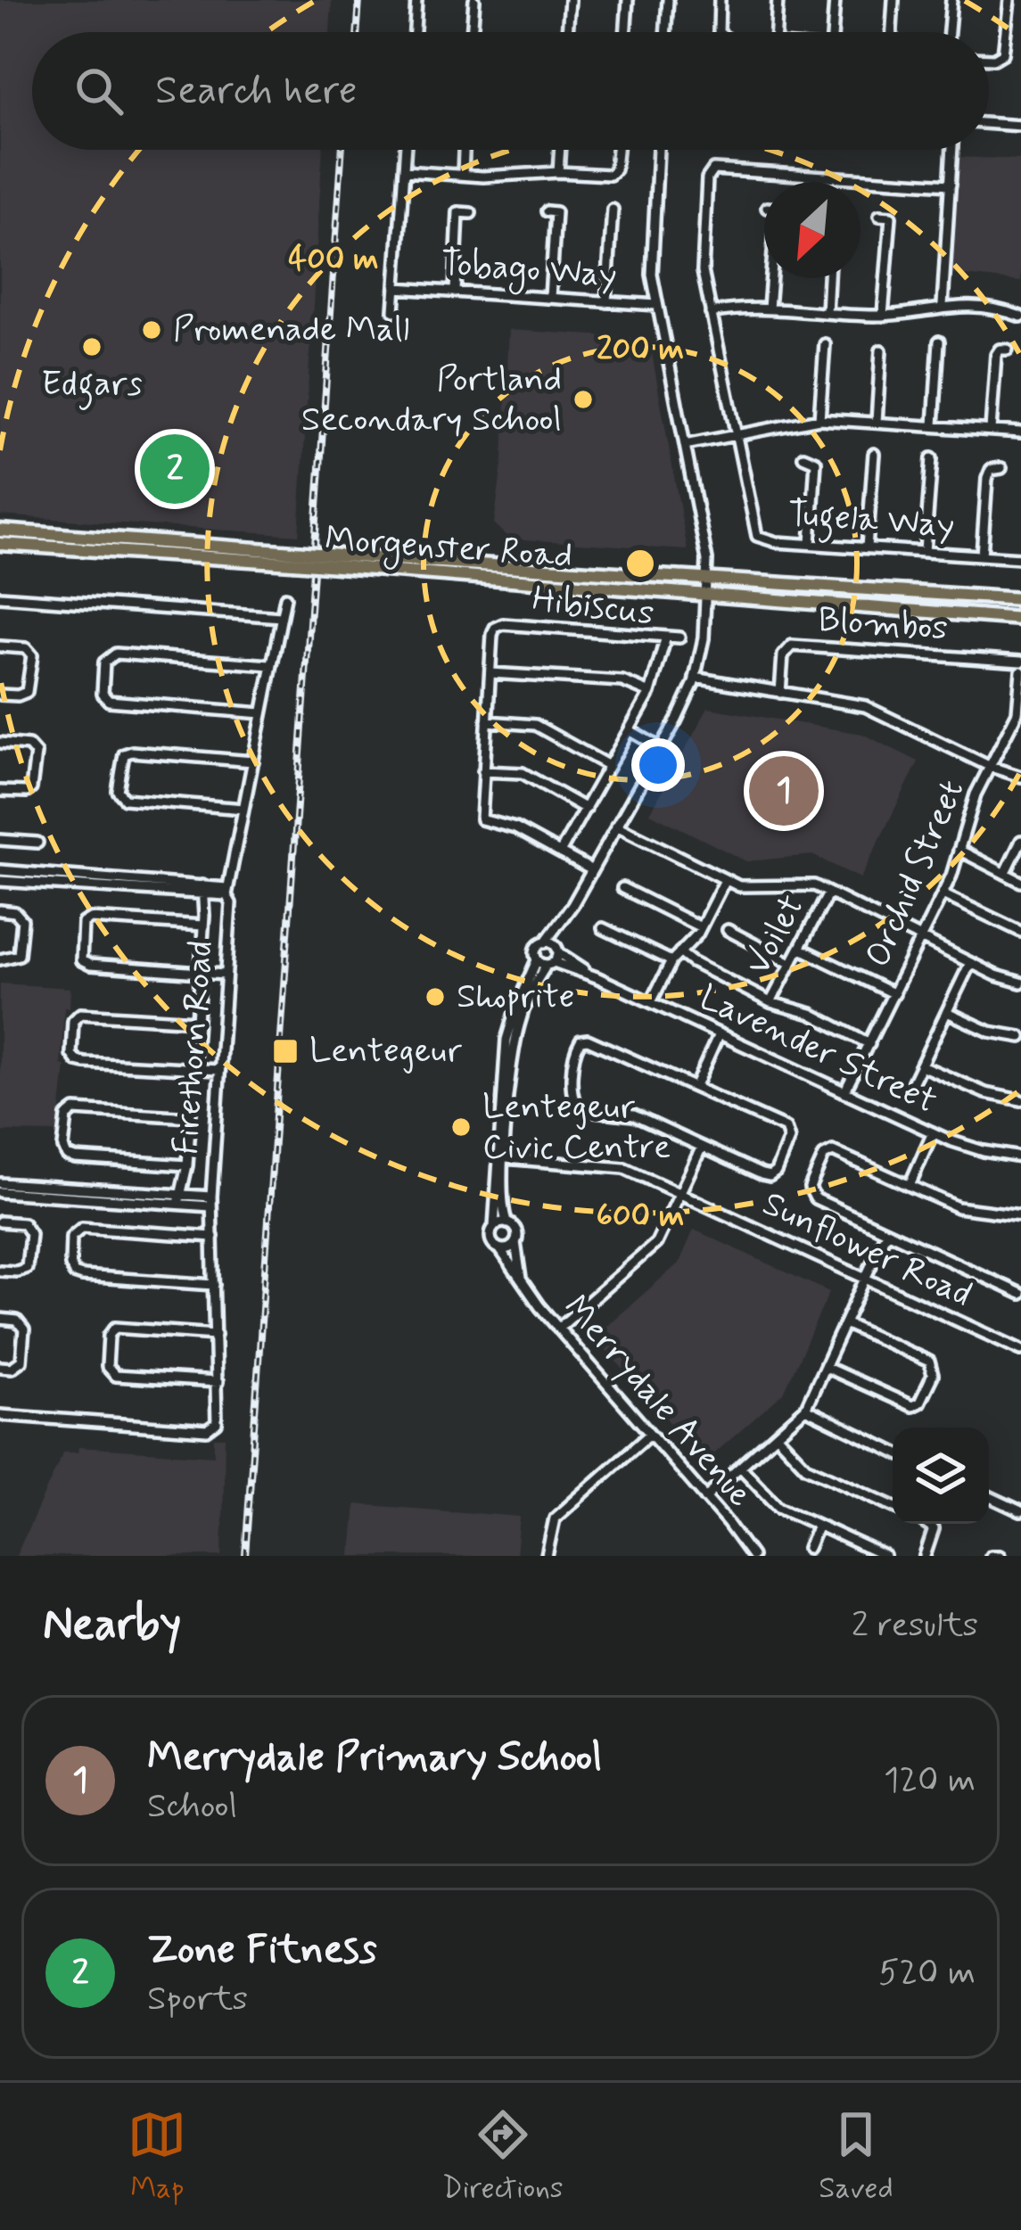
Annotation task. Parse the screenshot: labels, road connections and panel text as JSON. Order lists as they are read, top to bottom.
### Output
{
  "streets": {
    "main road": ["Morgenster Road"],
    "street": [
      "Tobago Way",
      "Tugela Way",
      "Hibiscus",
      "Blombos",
      "Orchid Street",
      "Voilet",
      "Firethorn Road",
      "Lavender Street",
      "Sunflower Road",
      "Merrydale Avenue"
    ]
  },
  "crossings": [
    ["Orchid Street", "Lavender Street"]
  ],
  "places": {
    "other": [
      "Promenade Mall",
      "Edgars",
      "Portland Secondary School",
      "Shoprite",
      "Lentegeur Civic Centre"
    ],
    "transit": ["Lentegeur"]
  },
  "north": "bottom left",
  "page": {
    "search": "Search here",
    "pins": ["2", "1"],
    "heading": ["Nearby", "2 results"],
    "list": [
      {
        "mark": "1",
        "name": "Merrydale Primary School",
        "note": "School",
        "value": "120 m"
      },
      {
        "mark": "2",
        "name": "Zone Fitness",
        "note": "Sports",
        "value": "520 m"
      }
    ],
    "nav": ["Map", "Directions", "Saved"]
  },
  "rings": ["400 m", "200 m", "600 m"]
}
